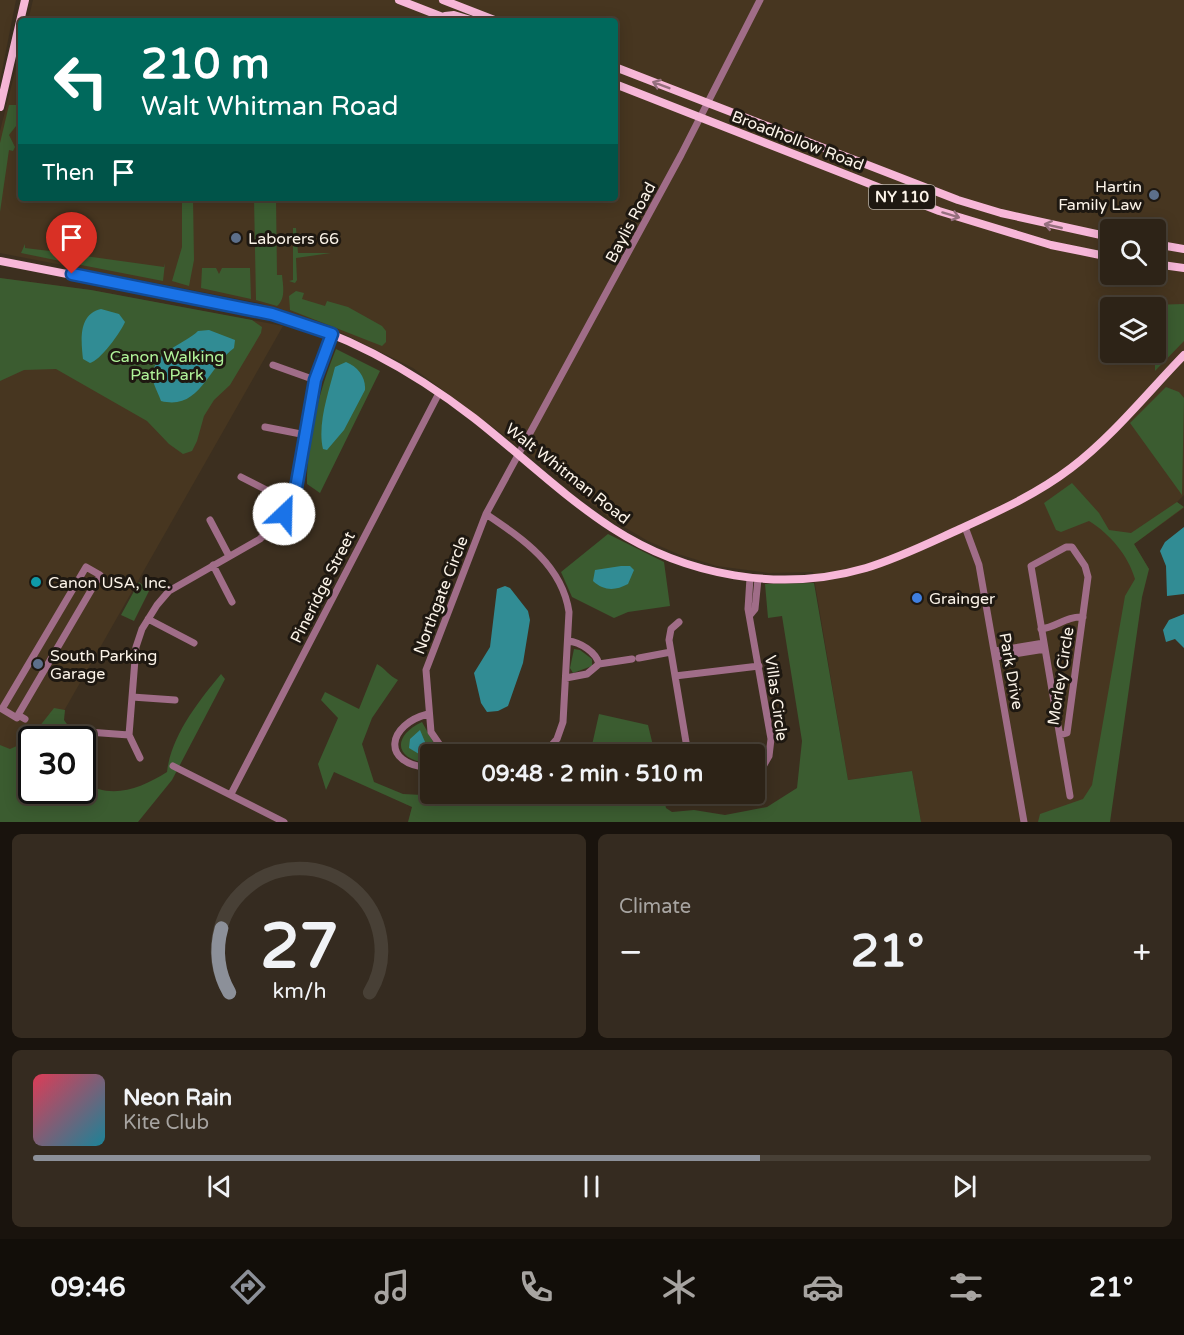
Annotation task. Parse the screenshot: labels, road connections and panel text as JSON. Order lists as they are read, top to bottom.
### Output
{
  "streets": {
    "main road": ["Broadhollow Road", "NY 110", "Walt Whitman Road"],
    "street": [
      "Baylis Road",
      "Pineridge Street",
      "Northgate Circle",
      "Park Drive",
      "Morley Circle",
      "Villas Circle"
    ]
  },
  "crossings": [
    ["Broadhollow Road", "Baylis Road"],
    ["Baylis Road", "Walt Whitman Road"],
    ["Baylis Road", "Northgate Circle"],
    ["Walt Whitman Road", "Pineridge Street"],
    ["Walt Whitman Road", "Northgate Circle"],
    ["Walt Whitman Road", "Park Drive"],
    ["Walt Whitman Road", "Villas Circle"],
    ["Park Drive", "Morley Circle"]
  ],
  "parks": ["Canon Walking Path Park"],
  "places": [
    "Hartin Family Law",
    "Laborers 66",
    "Canon USA, Inc.",
    "Grainger",
    "South Parking Garage"
  ],
  "page": {
    "turn": ["210 m", "Walt Whitman Road"],
    "then": "Then",
    "limit": "30",
    "trip": "09:48 · 2 min · 510 m",
    "tile": "Climate",
    "heat": ["−", "21°", "+"],
    "song": ["Neon Rain", "Kite Club"],
    "tabs": ["09:46", "21°"],
    "gauge": ["27", "km/h"]
  }
}
